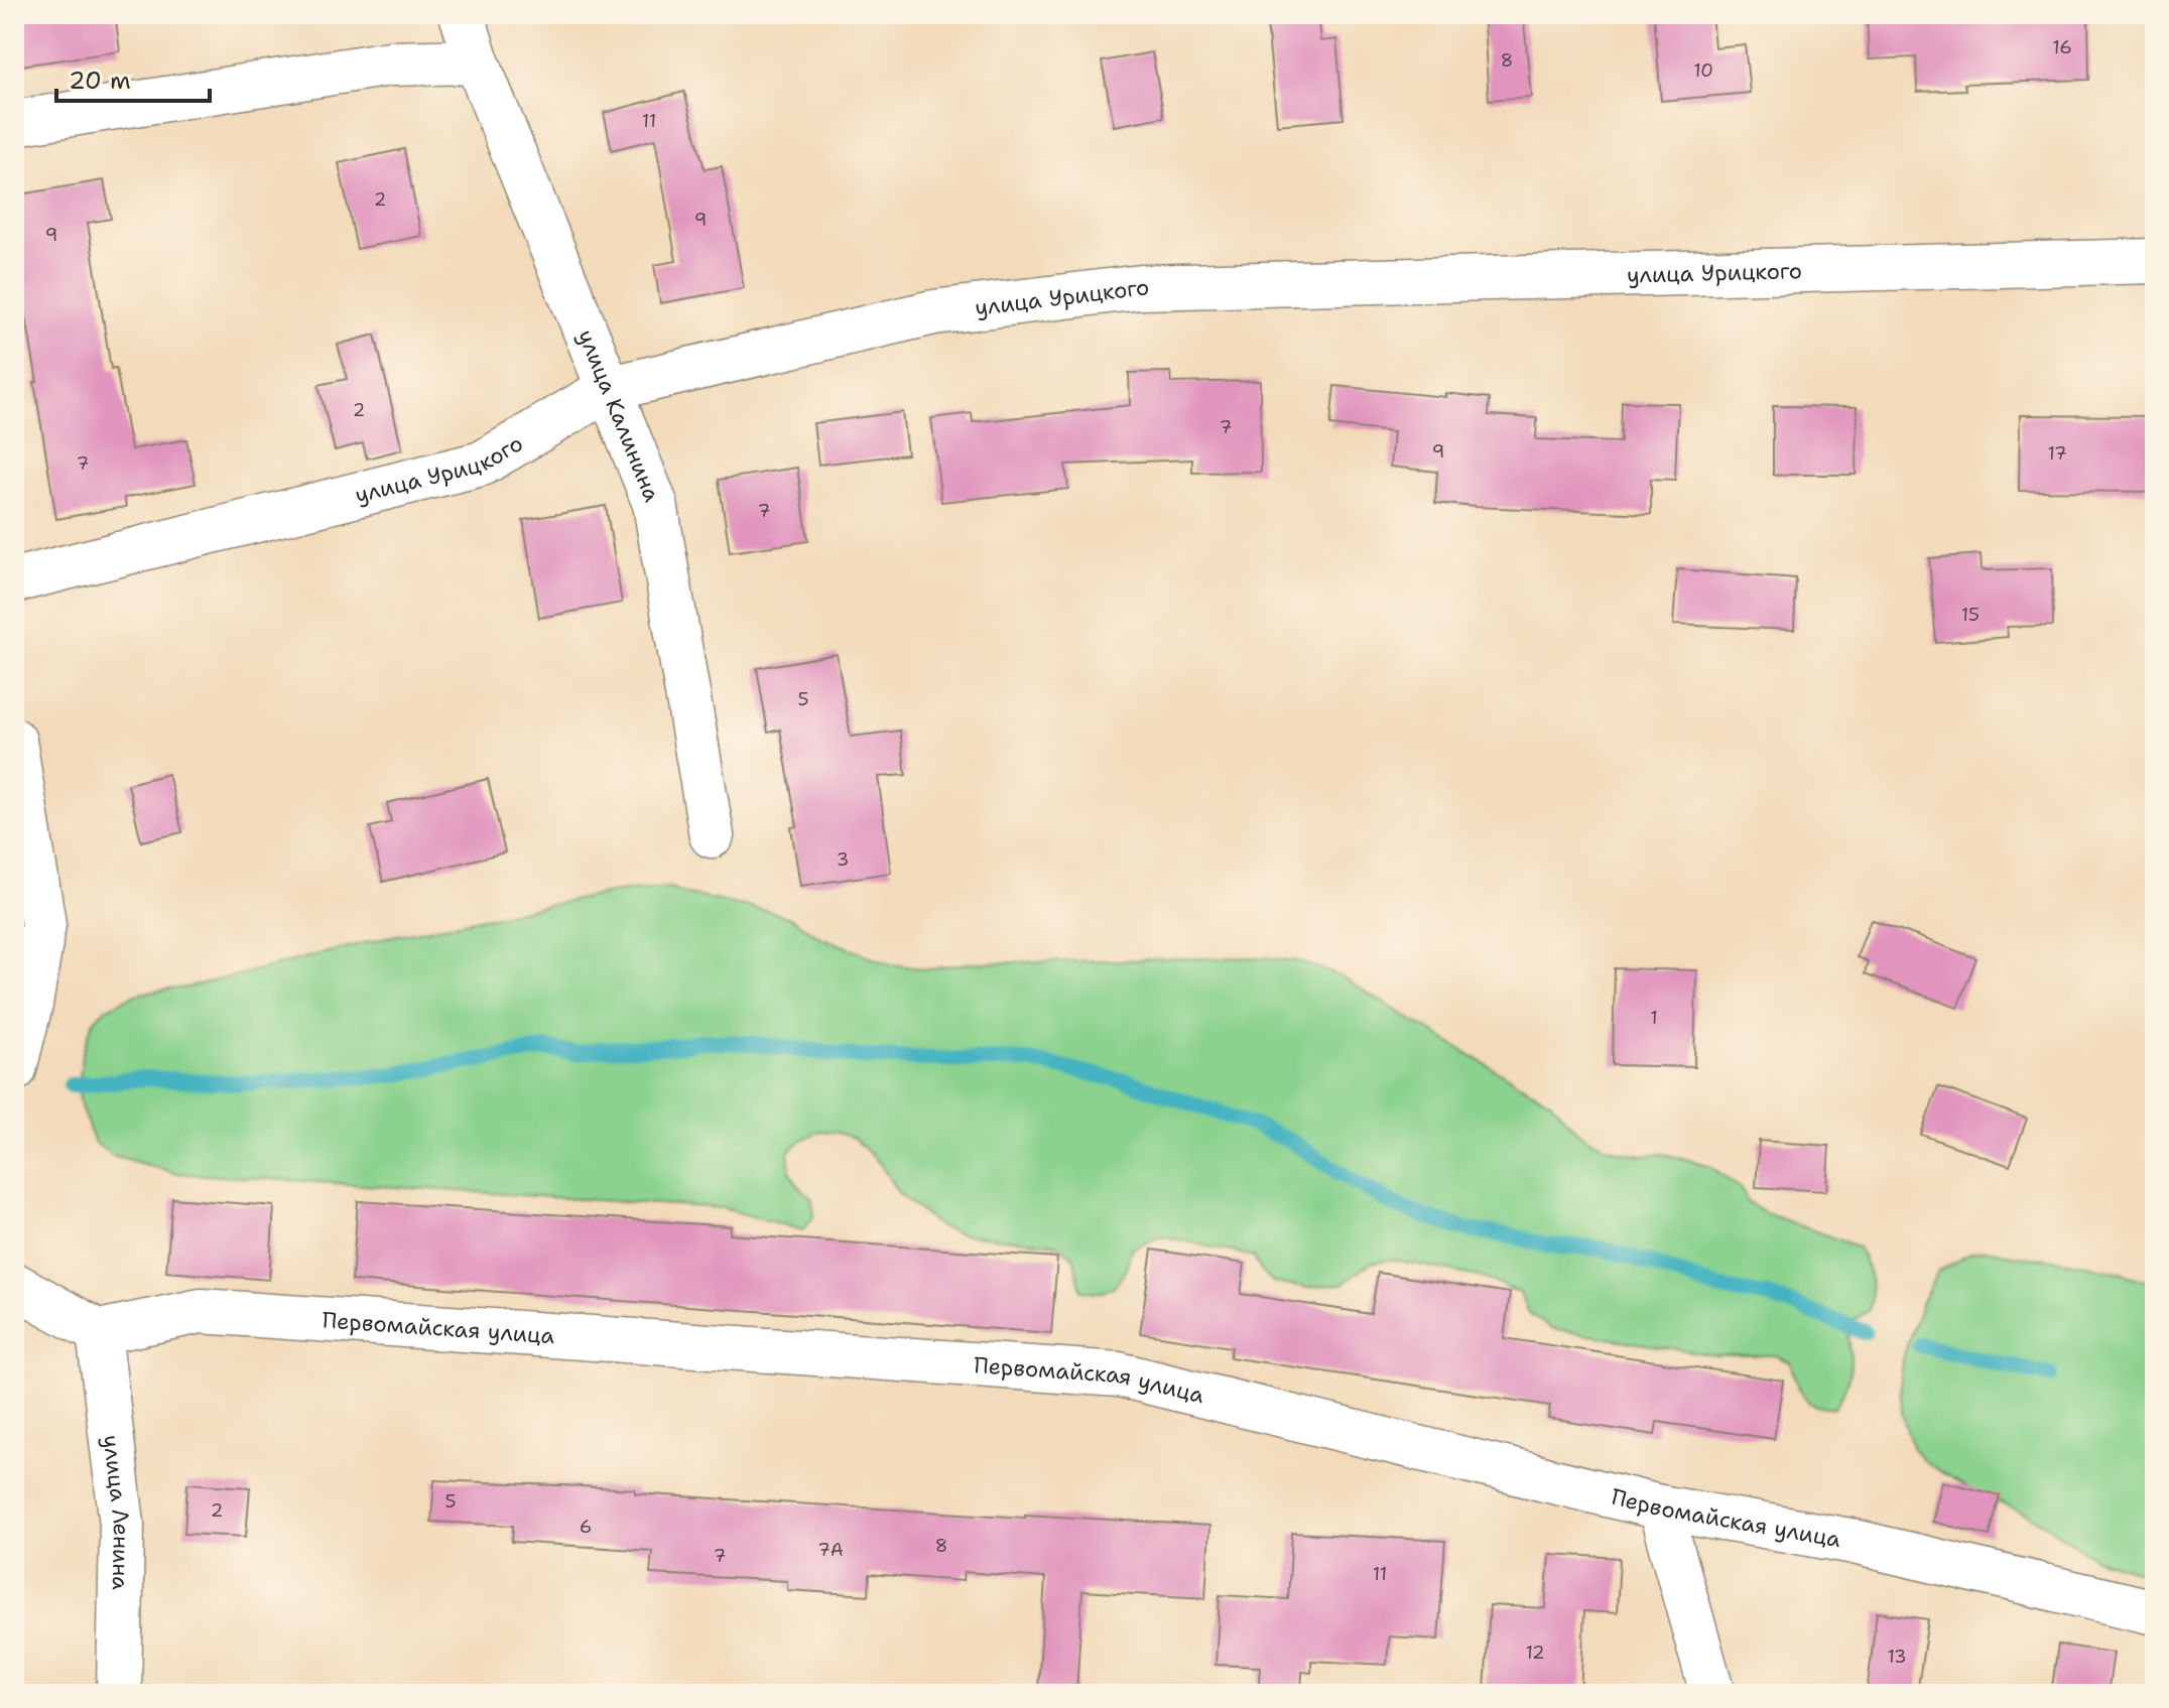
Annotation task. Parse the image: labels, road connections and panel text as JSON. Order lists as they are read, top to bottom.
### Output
{
  "streets": {
    "street": [
      "улица Урицкого",
      "улица Калинина",
      "Первомайская улица",
      "улица Ленина"
    ]
  },
  "crossings": [
    ["улица Урицкого", "улица Калинина"],
    ["Первомайская улица", "улица Ленина"]
  ],
  "house_numbers": [
    "16",
    "8",
    "10",
    "11",
    "2",
    "9",
    "9",
    "2",
    "7",
    "9",
    "17",
    "7",
    "7",
    "15",
    "5",
    "3",
    "1",
    "5",
    "2",
    "6",
    "8",
    "7А",
    "7",
    "11",
    "12",
    "13"
  ],
  "scale_bar": "20 m"
}
